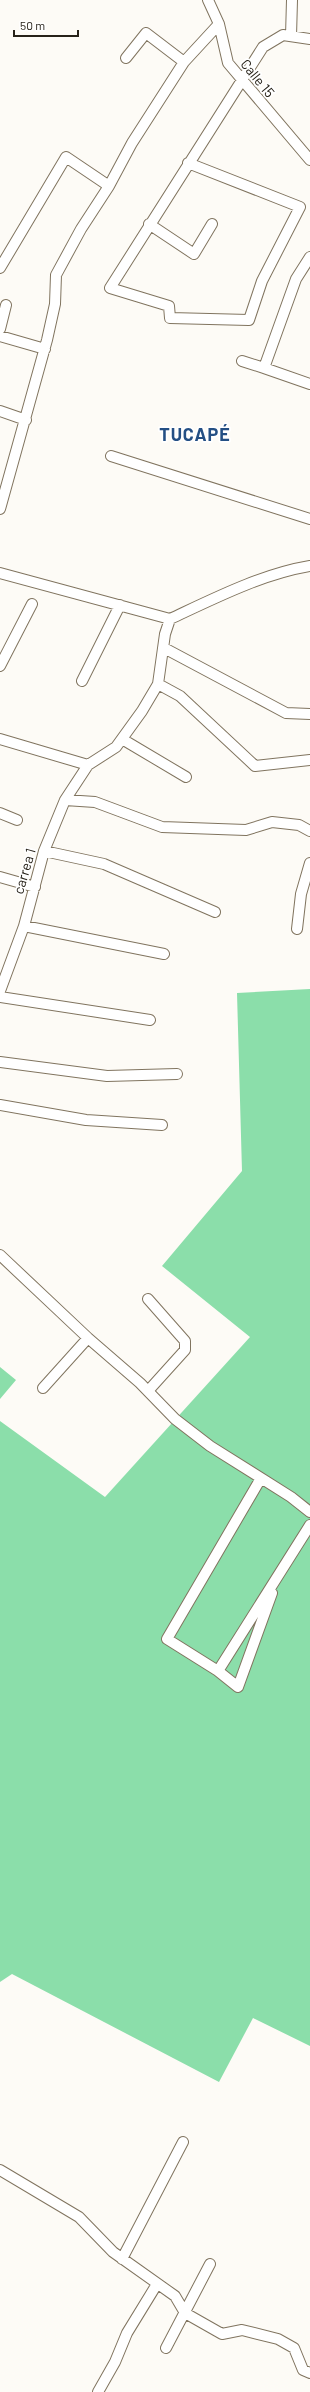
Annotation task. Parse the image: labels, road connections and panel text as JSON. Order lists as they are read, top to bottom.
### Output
{
  "streets": {
    "street": ["Calle 15", "carrea 1"]
  },
  "districts": ["TUCAPÉ"],
  "scale_bar": "50 m"
}
